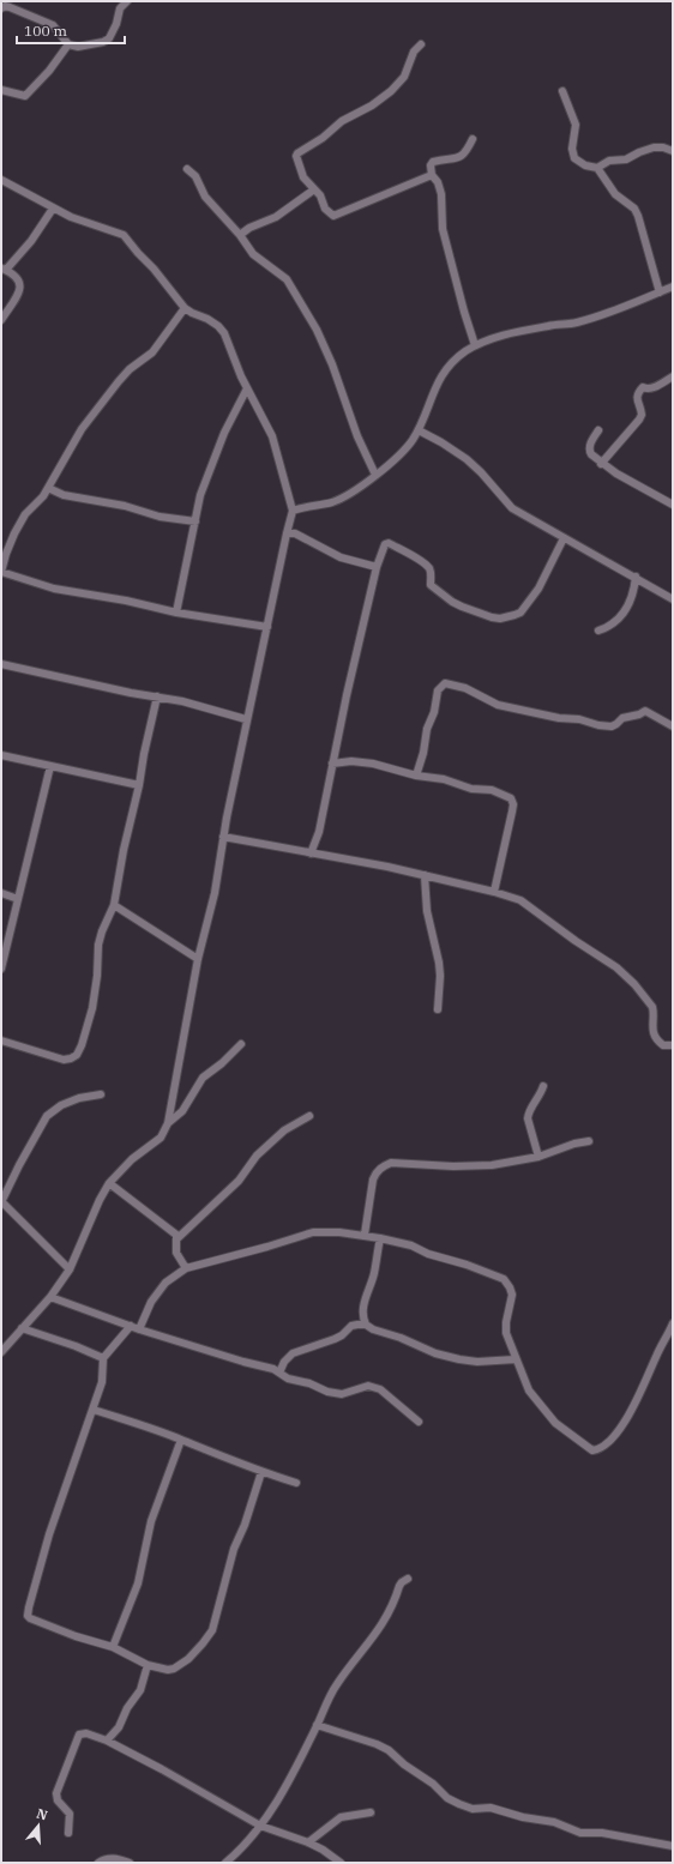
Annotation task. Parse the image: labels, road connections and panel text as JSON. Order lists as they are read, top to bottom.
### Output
{
  "scale_bar": "100 m",
  "north": "top"
}
